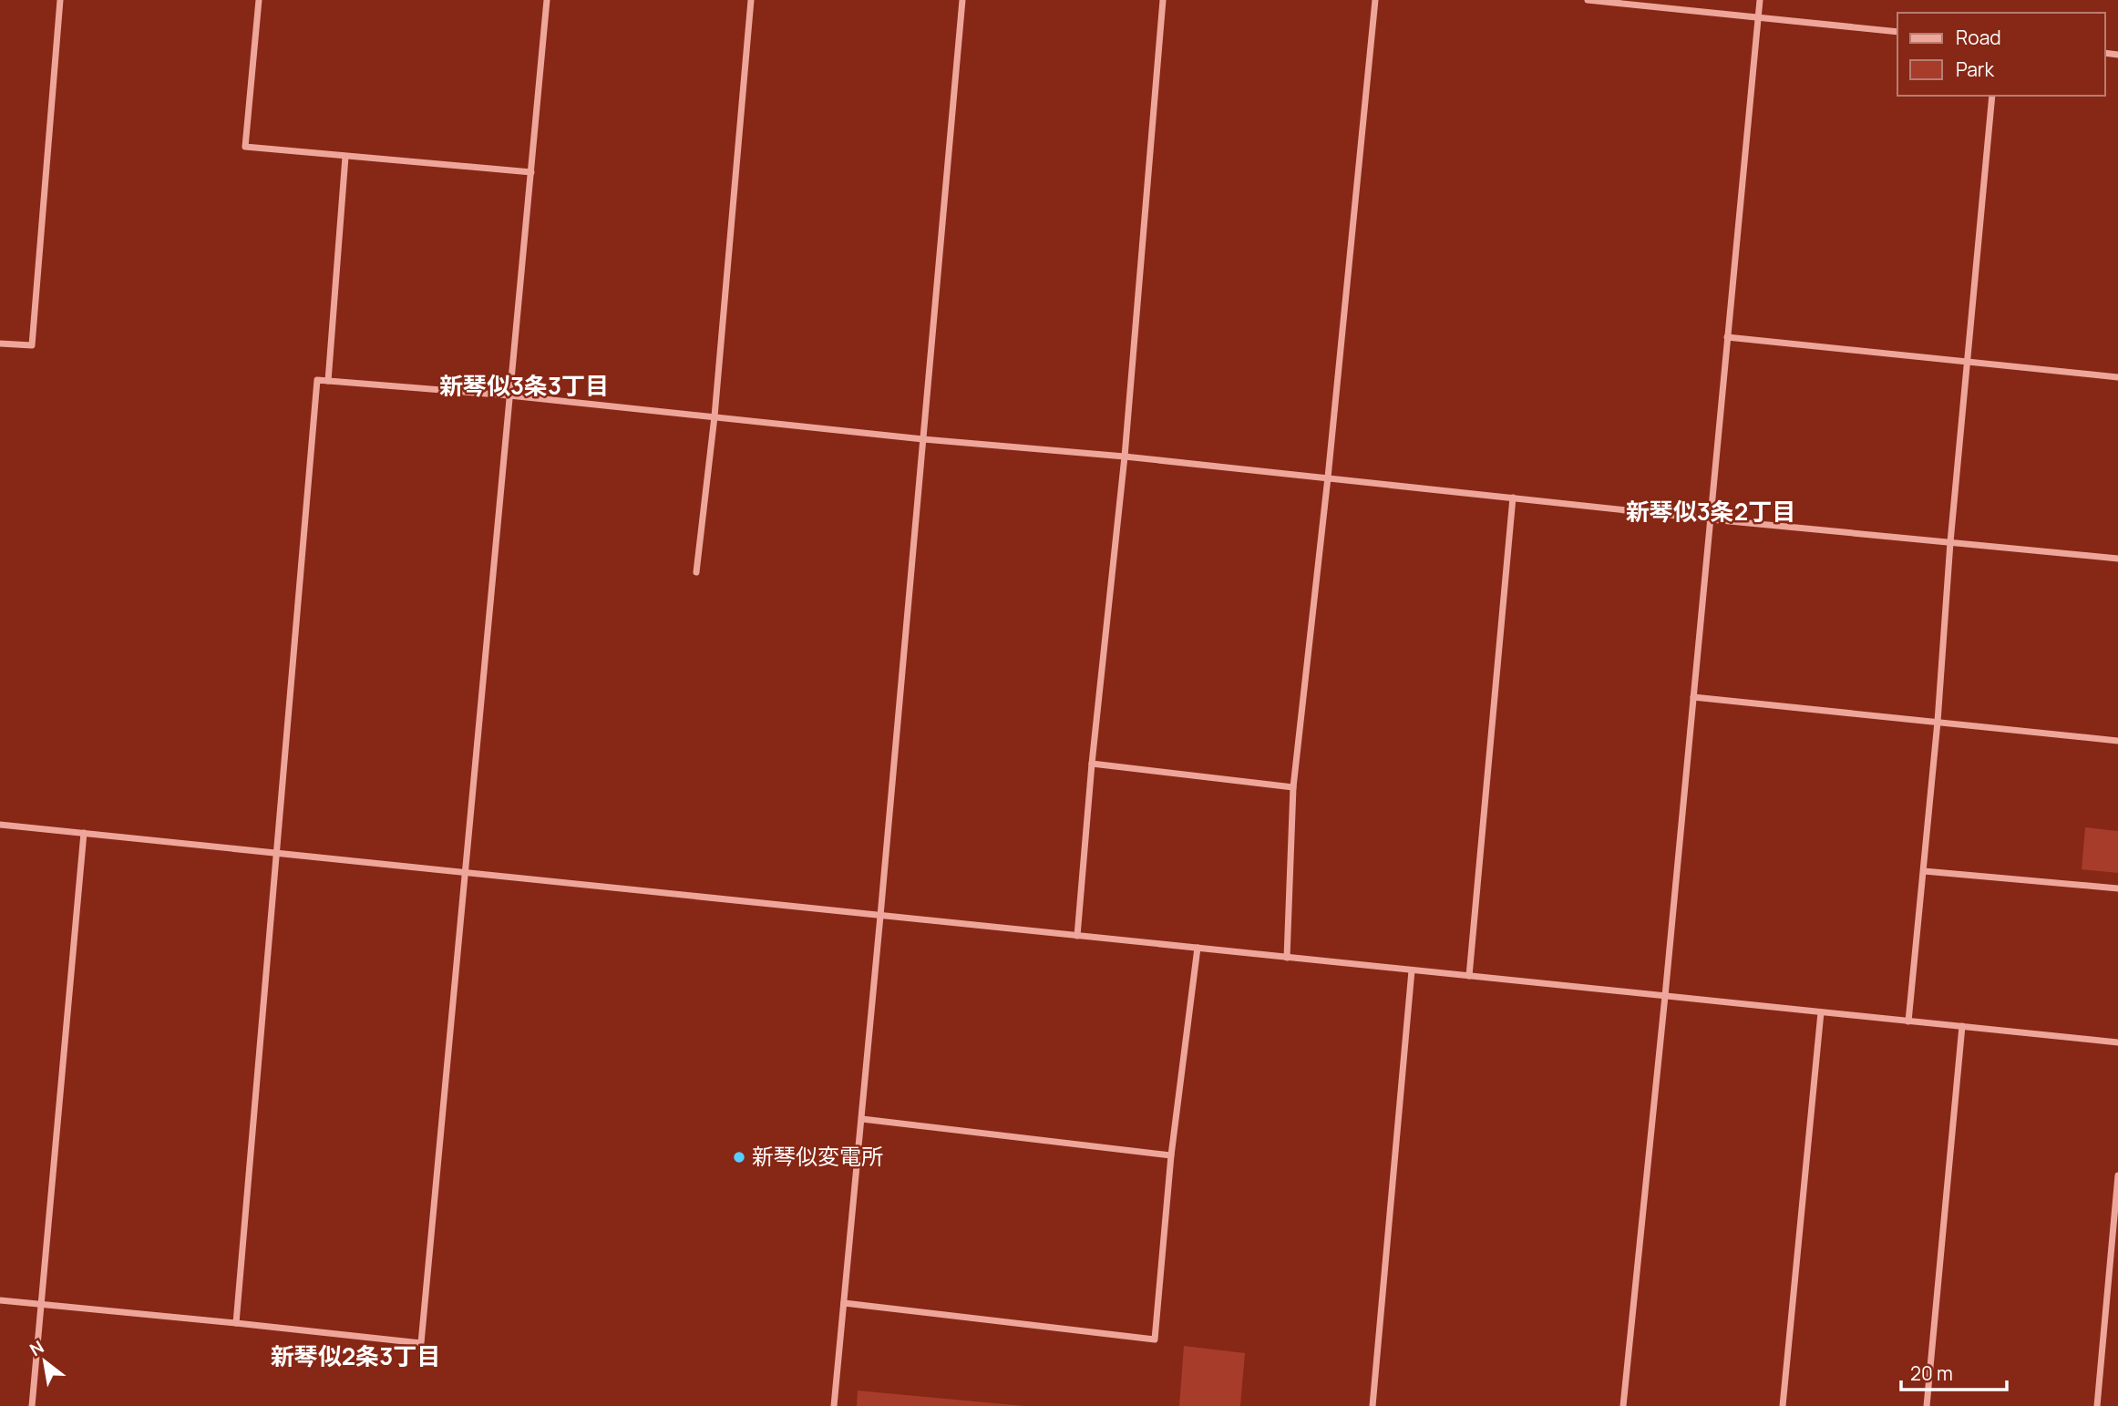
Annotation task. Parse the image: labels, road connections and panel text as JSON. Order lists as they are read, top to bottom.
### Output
{
  "districts": ["新琴似3条3丁目", "新琴似3条2丁目", "新琴似2条3丁目"],
  "places": ["新琴似変電所"],
  "legend": ["Road", "Park"],
  "scale_bar": "20 m",
  "north": "top left"
}
